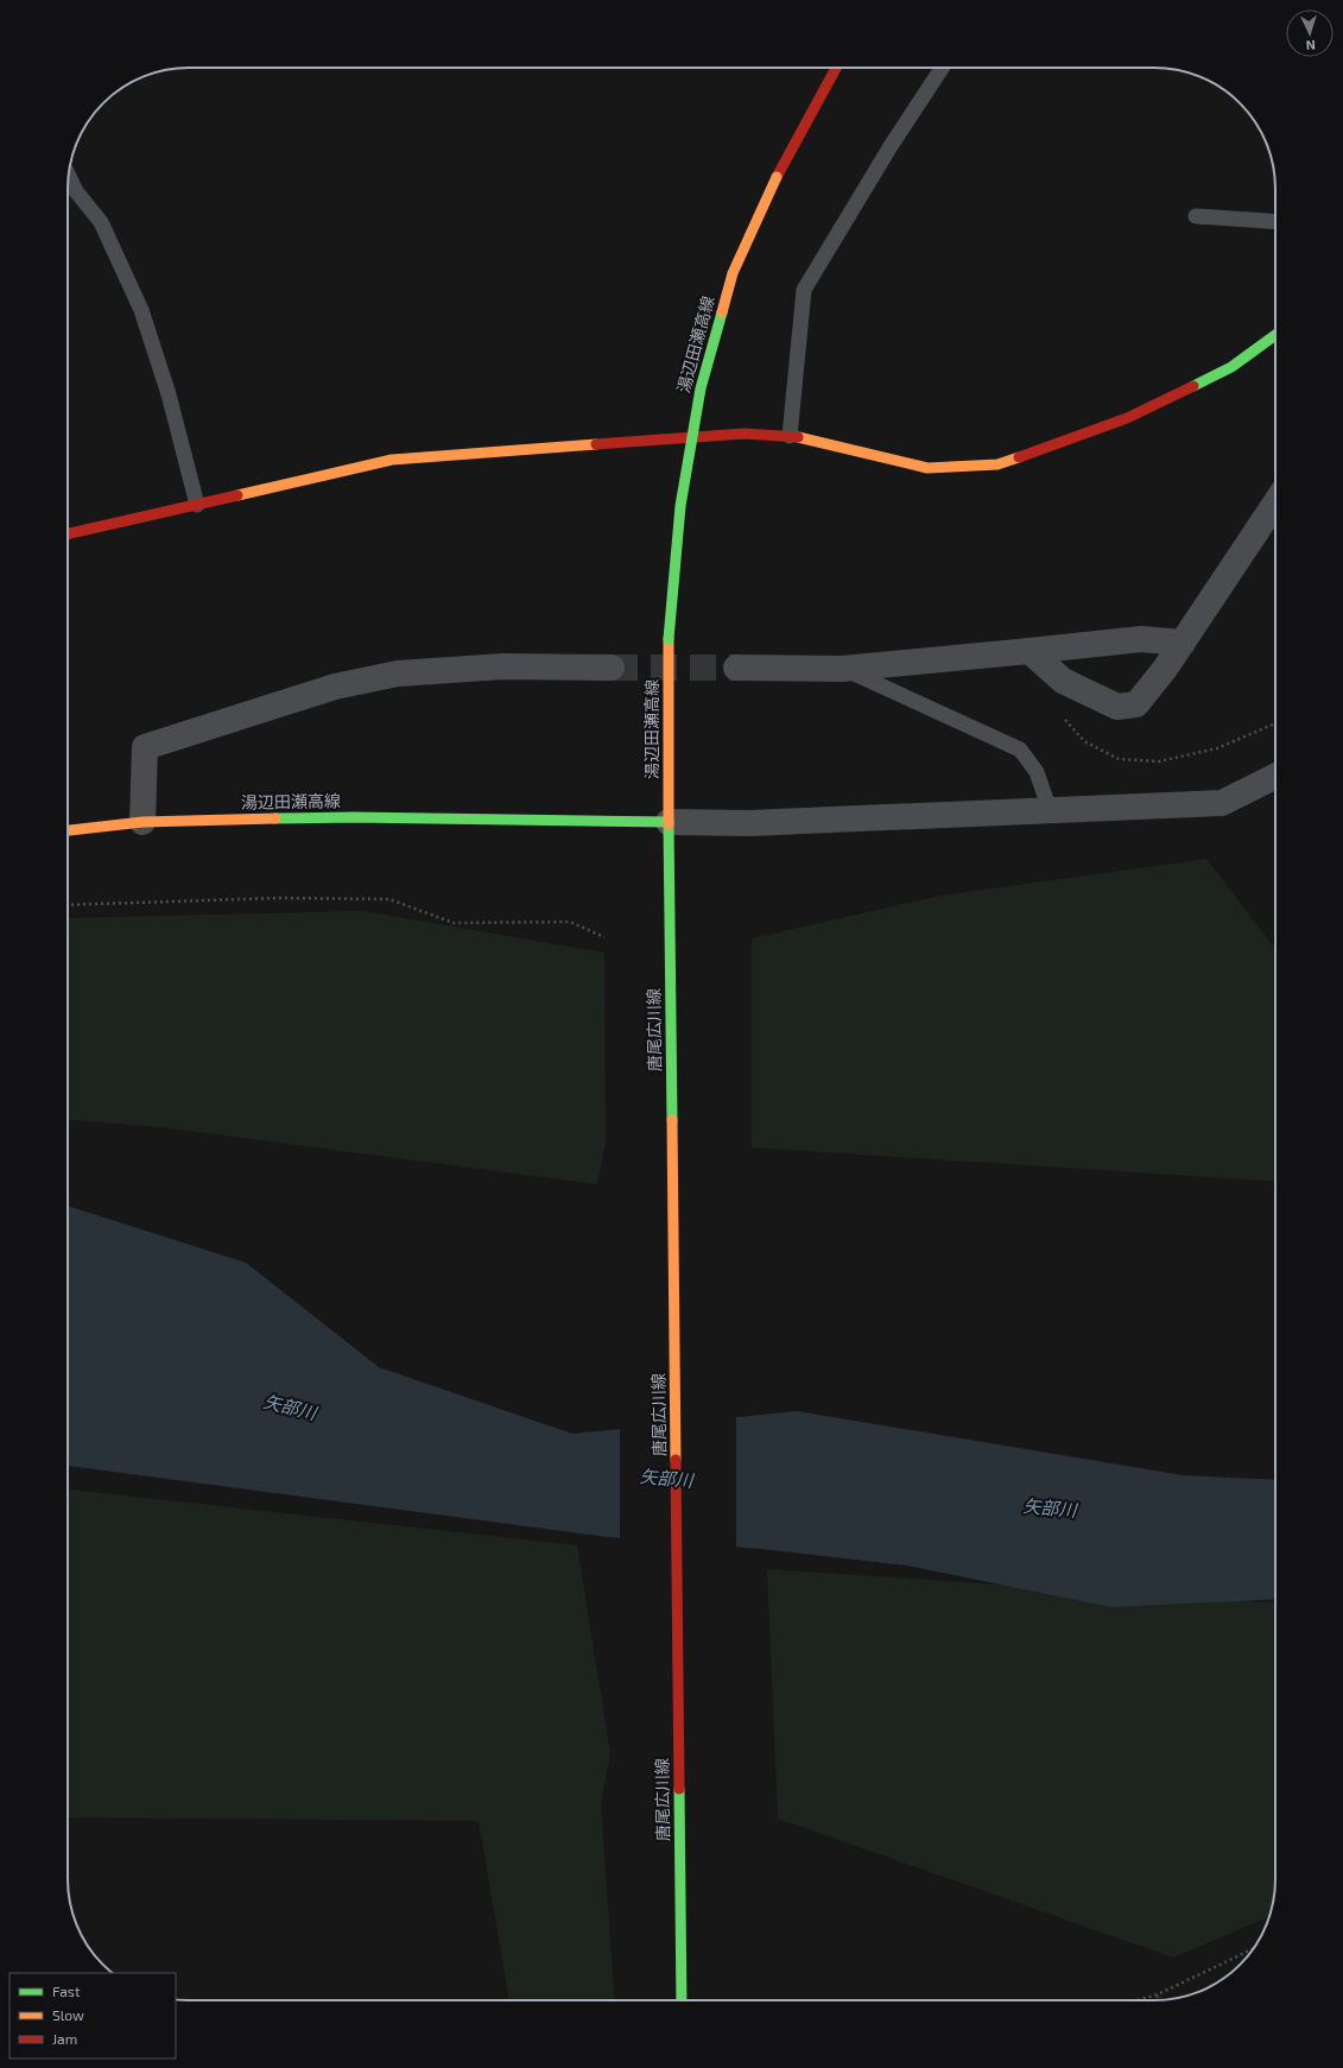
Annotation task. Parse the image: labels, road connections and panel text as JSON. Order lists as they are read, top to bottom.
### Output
{
  "streets": {
    "main road": ["湯辺田瀬高線", "唐尾広川線"]
  },
  "crossings": [
    ["湯辺田瀬高線", "唐尾広川線"]
  ],
  "water": ["矢部川"],
  "legend": ["Fast", "Slow", "Jam"],
  "north": "bottom"
}
